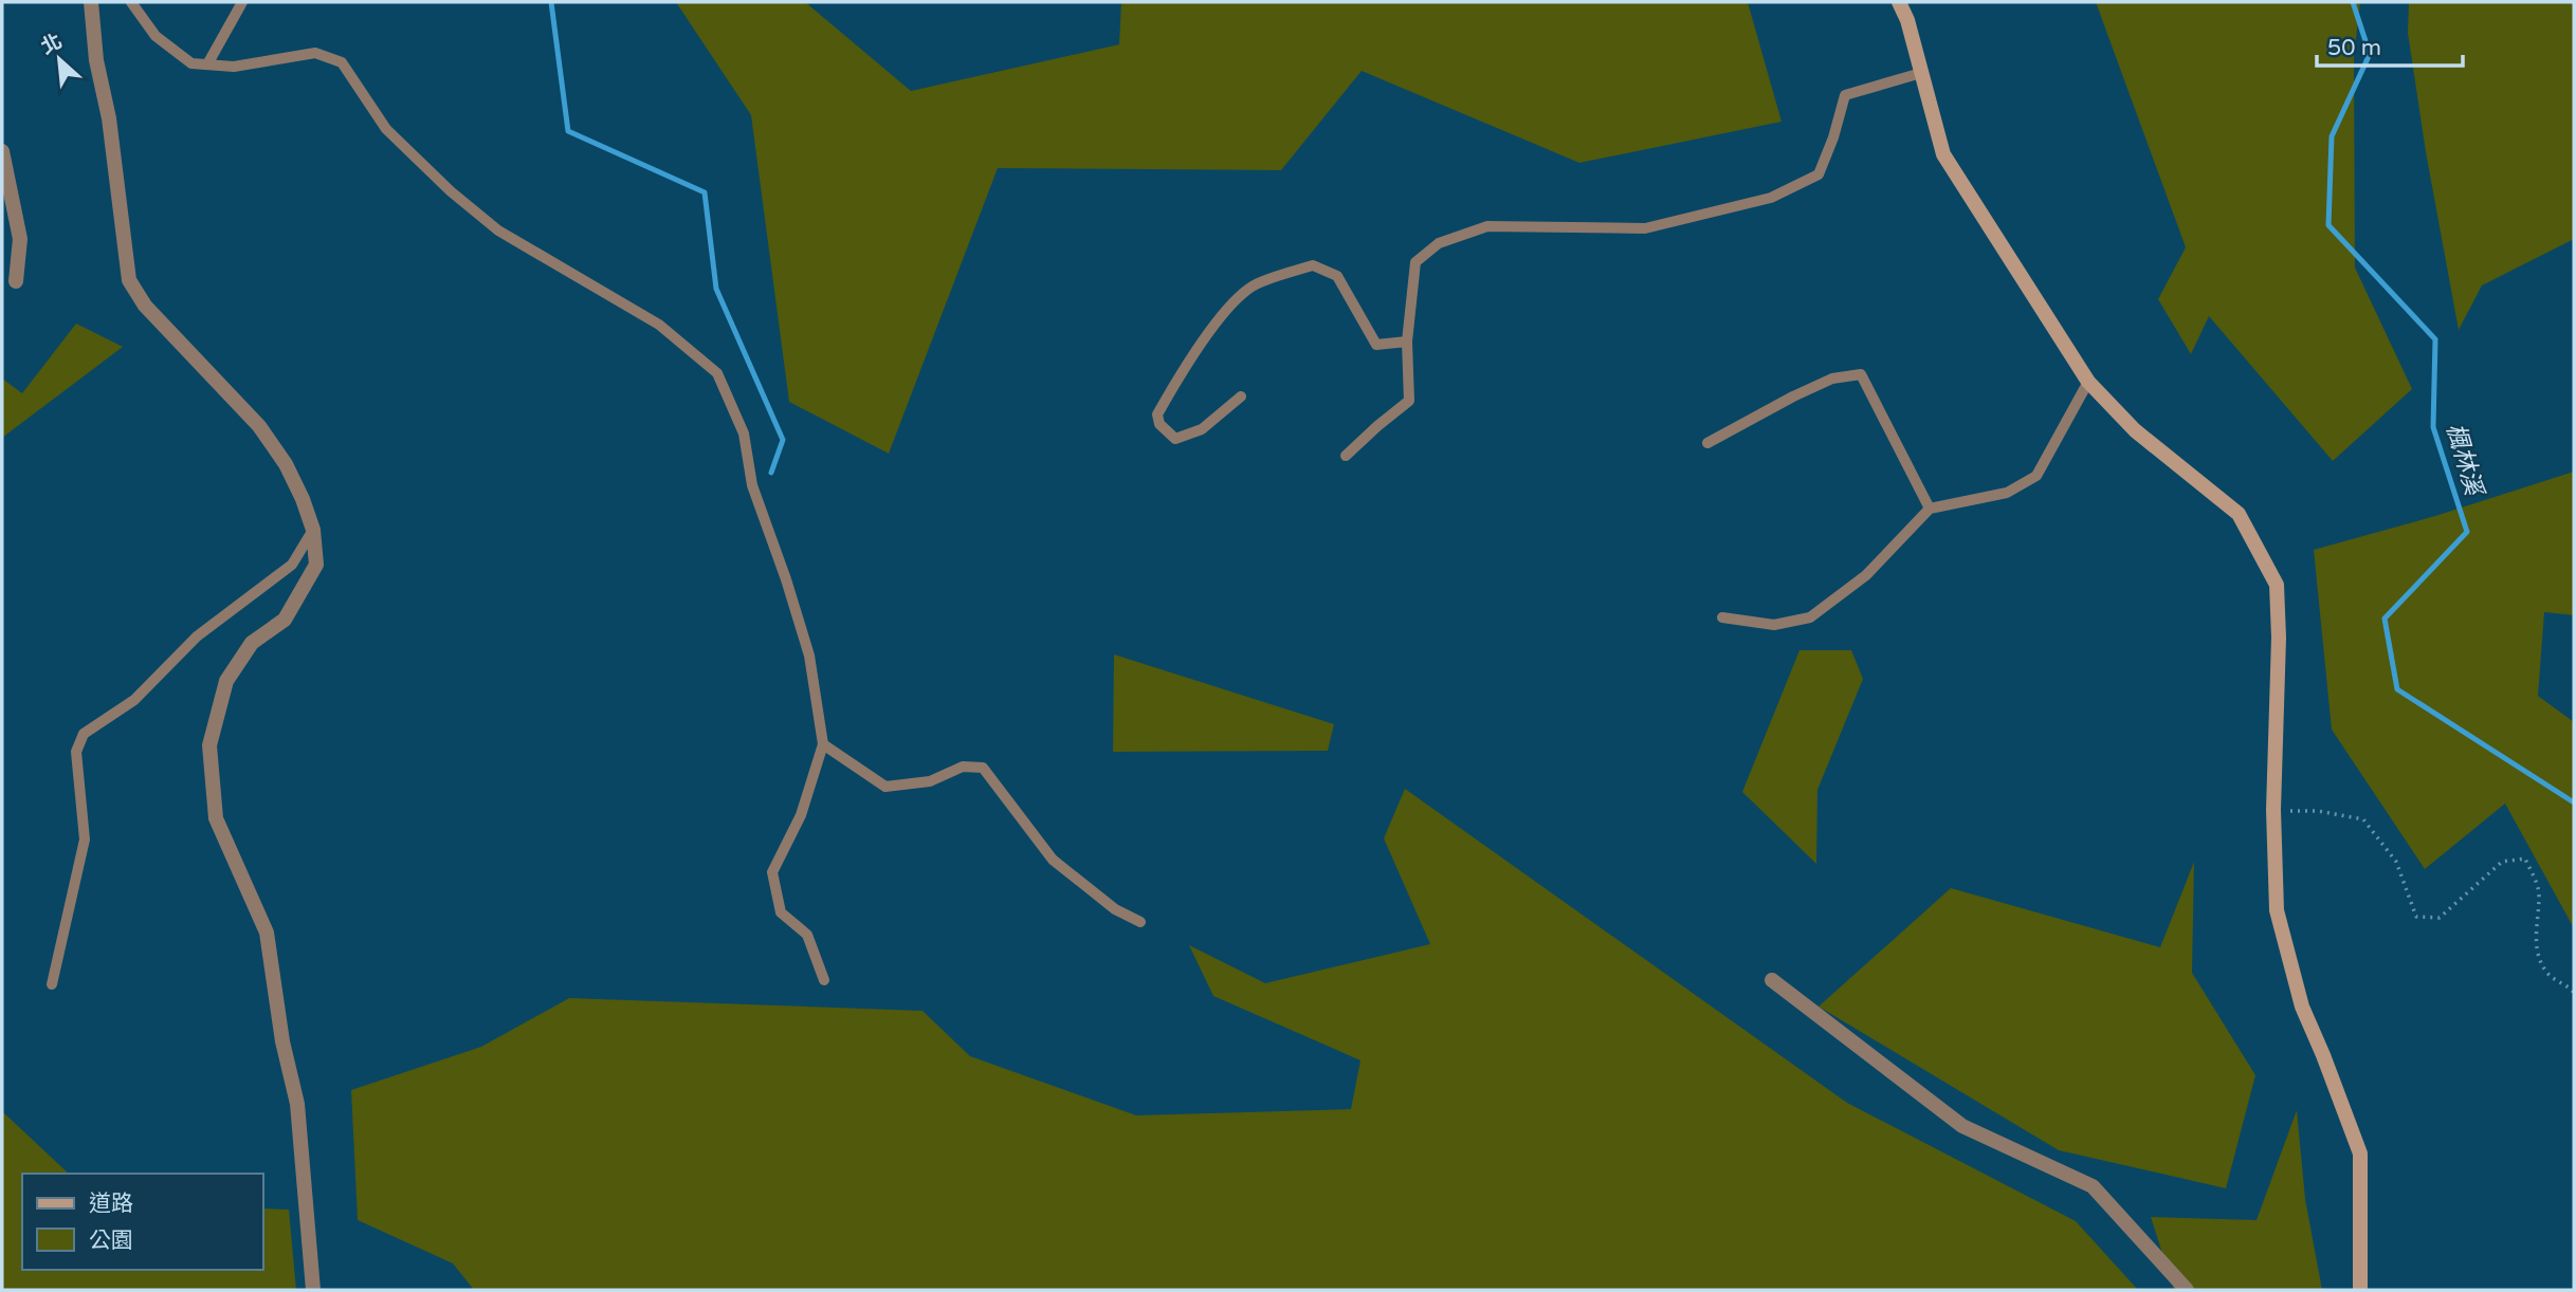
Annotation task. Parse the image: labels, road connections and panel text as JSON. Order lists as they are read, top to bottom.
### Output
{
  "water": ["楓林溪"],
  "legend": ["道路", "公園"],
  "scale_bar": "50 m",
  "north": "top left"
}
